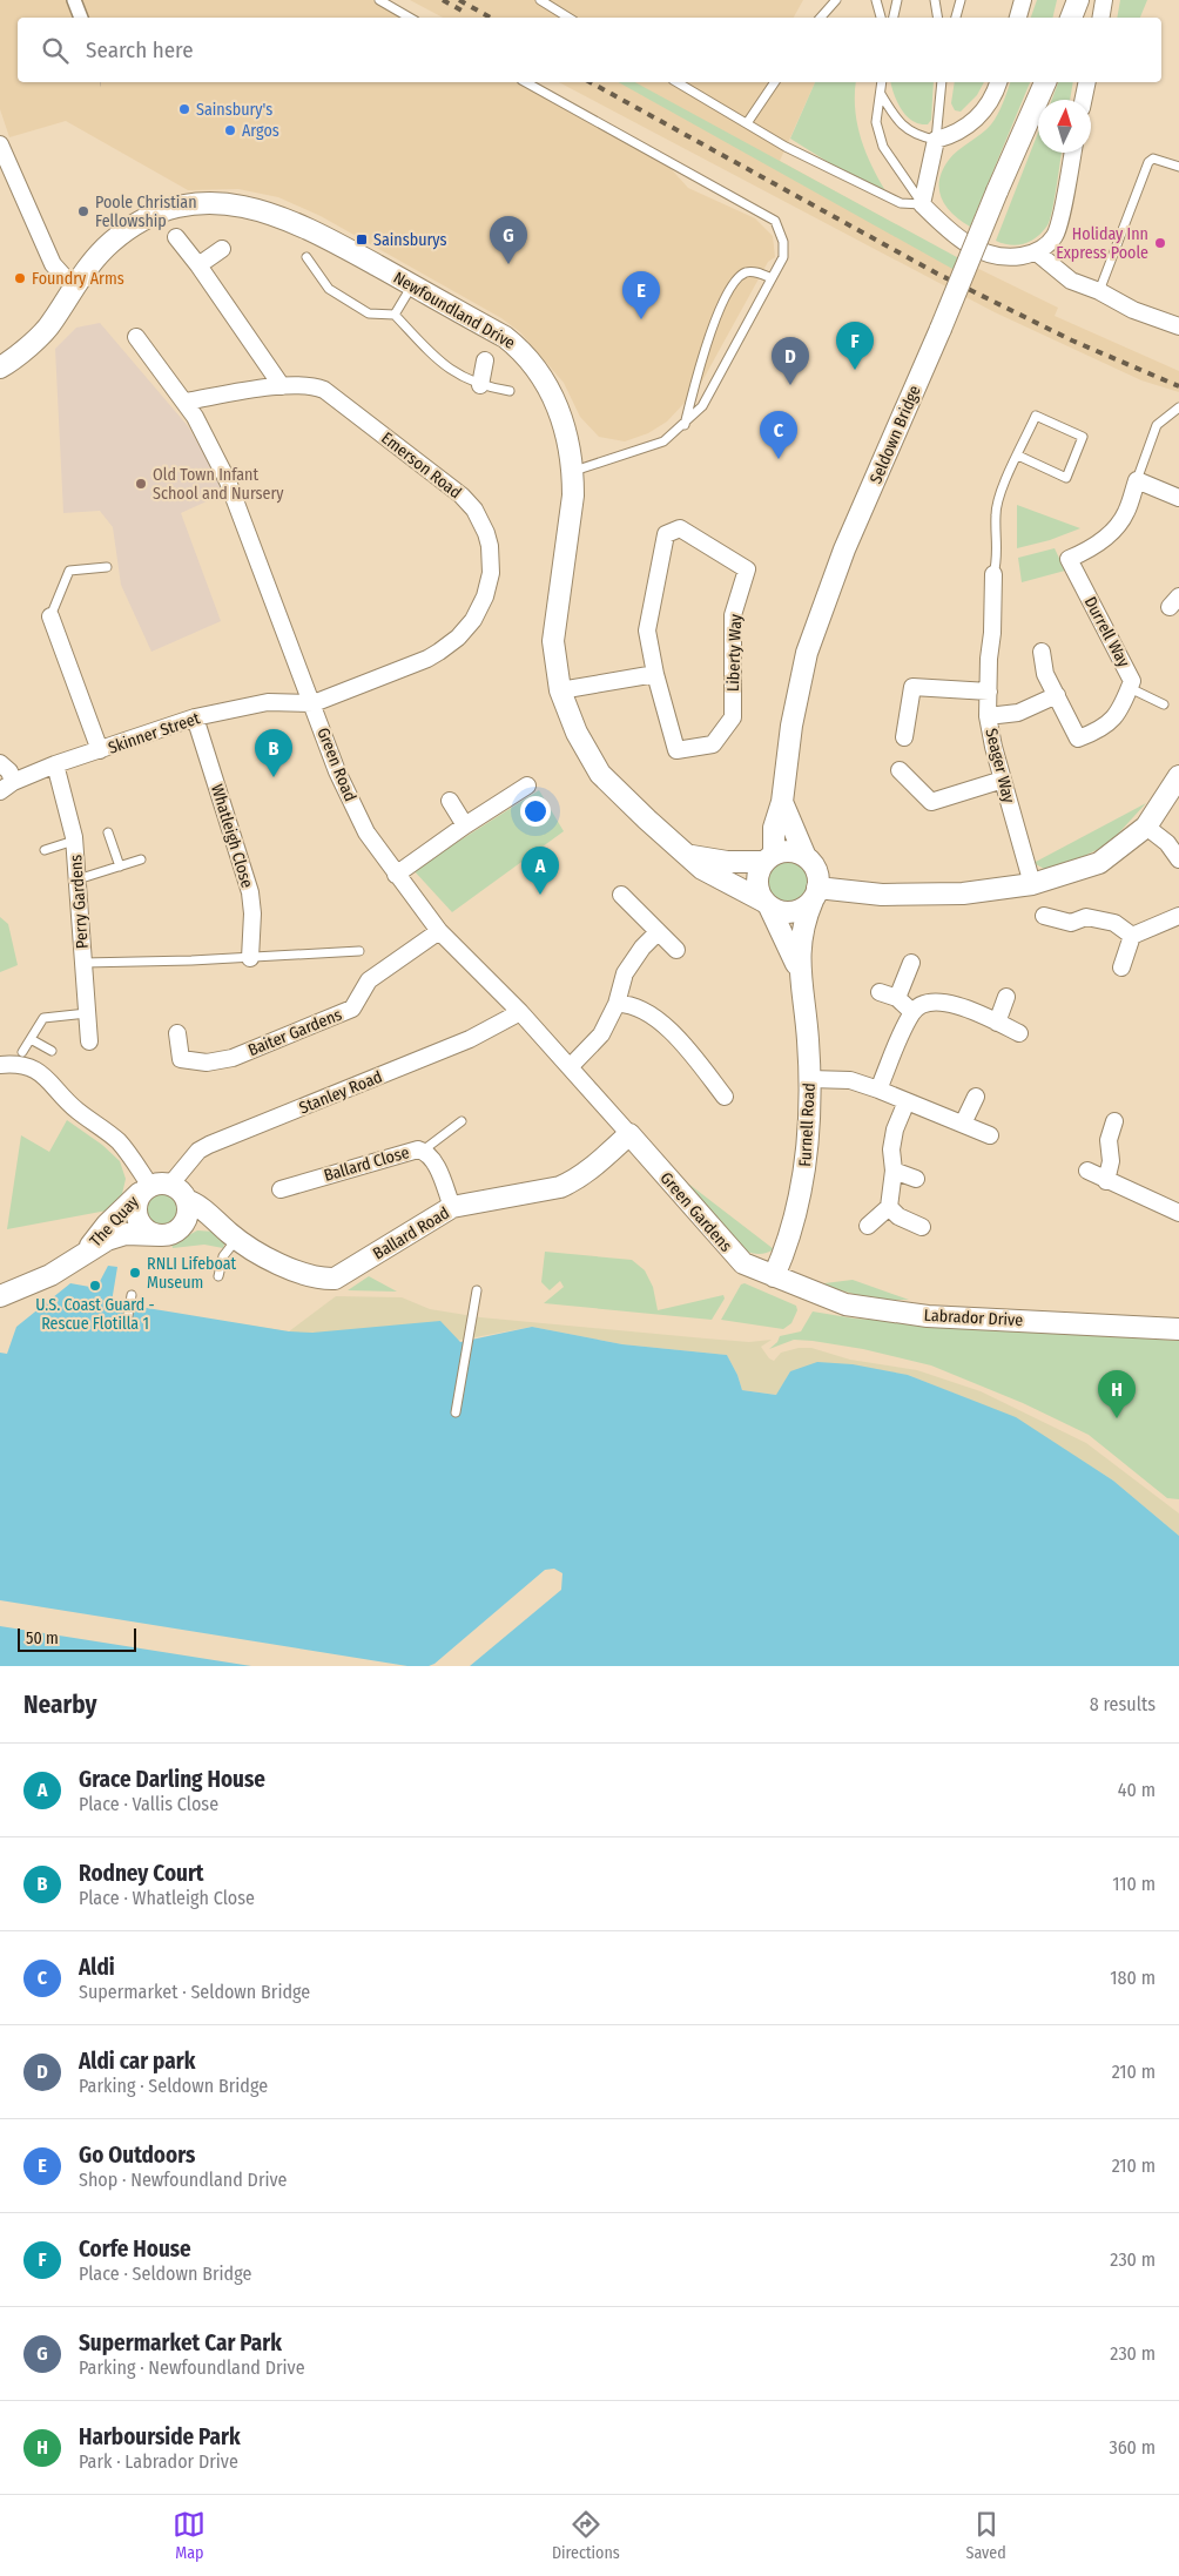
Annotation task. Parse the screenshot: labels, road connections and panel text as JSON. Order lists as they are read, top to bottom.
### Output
{
  "streets": {
    "street": [
      "Newfoundland Drive",
      "Seldown Bridge",
      "Emerson Road",
      "Durrell Way",
      "Liberty Way",
      "Skinner Street",
      "Green Road",
      "Seager Way",
      "Whatleigh Close",
      "Perry Gardens",
      "Baiter Gardens",
      "Stanley Road",
      "Furnell Road",
      "Ballard Close",
      "Green Gardens",
      "The Quay",
      "Ballard Road",
      "Labrador Drive"
    ]
  },
  "crossings": [
    ["Newfoundland Drive", "Seldown Bridge"],
    ["Newfoundland Drive", "Furnell Road"],
    ["Seldown Bridge", "Furnell Road"],
    ["Emerson Road", "Skinner Street"],
    ["Emerson Road", "Green Road"],
    ["Skinner Street", "Green Road"],
    ["Skinner Street", "Whatleigh Close"],
    ["Skinner Street", "Perry Gardens"],
    ["Green Road", "Baiter Gardens"],
    ["Green Road", "Stanley Road"],
    ["Green Road", "Green Gardens"],
    ["Green Road", "Ballard Road"],
    ["Stanley Road", "The Quay"],
    ["Stanley Road", "Ballard Road"],
    ["Furnell Road", "Green Gardens"],
    ["Furnell Road", "Labrador Drive"],
    ["Ballard Close", "Ballard Road"],
    ["Green Gardens", "Ballard Road"],
    ["Green Gardens", "Labrador Drive"],
    ["The Quay", "Ballard Road"]
  ],
  "places": {
    "other": [
      "Sainsbury's",
      "Argos",
      "Poole Christian Fellowship",
      "Holiday Inn Express Poole",
      "Foundry Arms",
      "Old Town Infant School and Nursery",
      "RNLI Lifeboat Museum",
      "U.S. Coast Guard - Rescue Flotilla 1"
    ],
    "transit": ["Sainsburys"]
  },
  "scale_bar": "50 m",
  "north": "top",
  "page": {
    "search": "Search here",
    "pins": [
      "G",
      "E",
      "F",
      "D",
      "C",
      "B",
      "A",
      "H"
    ],
    "scale": "50 m",
    "heading": ["Nearby", "8 results"],
    "list": [
      {
        "mark": "A",
        "name": "Grace Darling House",
        "note": "Place · Vallis Close",
        "value": "40 m"
      },
      {
        "mark": "B",
        "name": "Rodney Court",
        "note": "Place · Whatleigh Close",
        "value": "110 m"
      },
      {
        "mark": "C",
        "name": "Aldi",
        "note": "Supermarket · Seldown Bridge",
        "value": "180 m"
      },
      {
        "mark": "D",
        "name": "Aldi car park",
        "note": "Parking · Seldown Bridge",
        "value": "210 m"
      },
      {
        "mark": "E",
        "name": "Go Outdoors",
        "note": "Shop · Newfoundland Drive",
        "value": "210 m"
      },
      {
        "mark": "F",
        "name": "Corfe House",
        "note": "Place · Seldown Bridge",
        "value": "230 m"
      },
      {
        "mark": "G",
        "name": "Supermarket Car Park",
        "note": "Parking · Newfoundland Drive",
        "value": "230 m"
      },
      {
        "mark": "H",
        "name": "Harbourside Park",
        "note": "Park · Labrador Drive",
        "value": "360 m"
      }
    ],
    "nav": ["Map", "Directions", "Saved"]
  }
}
